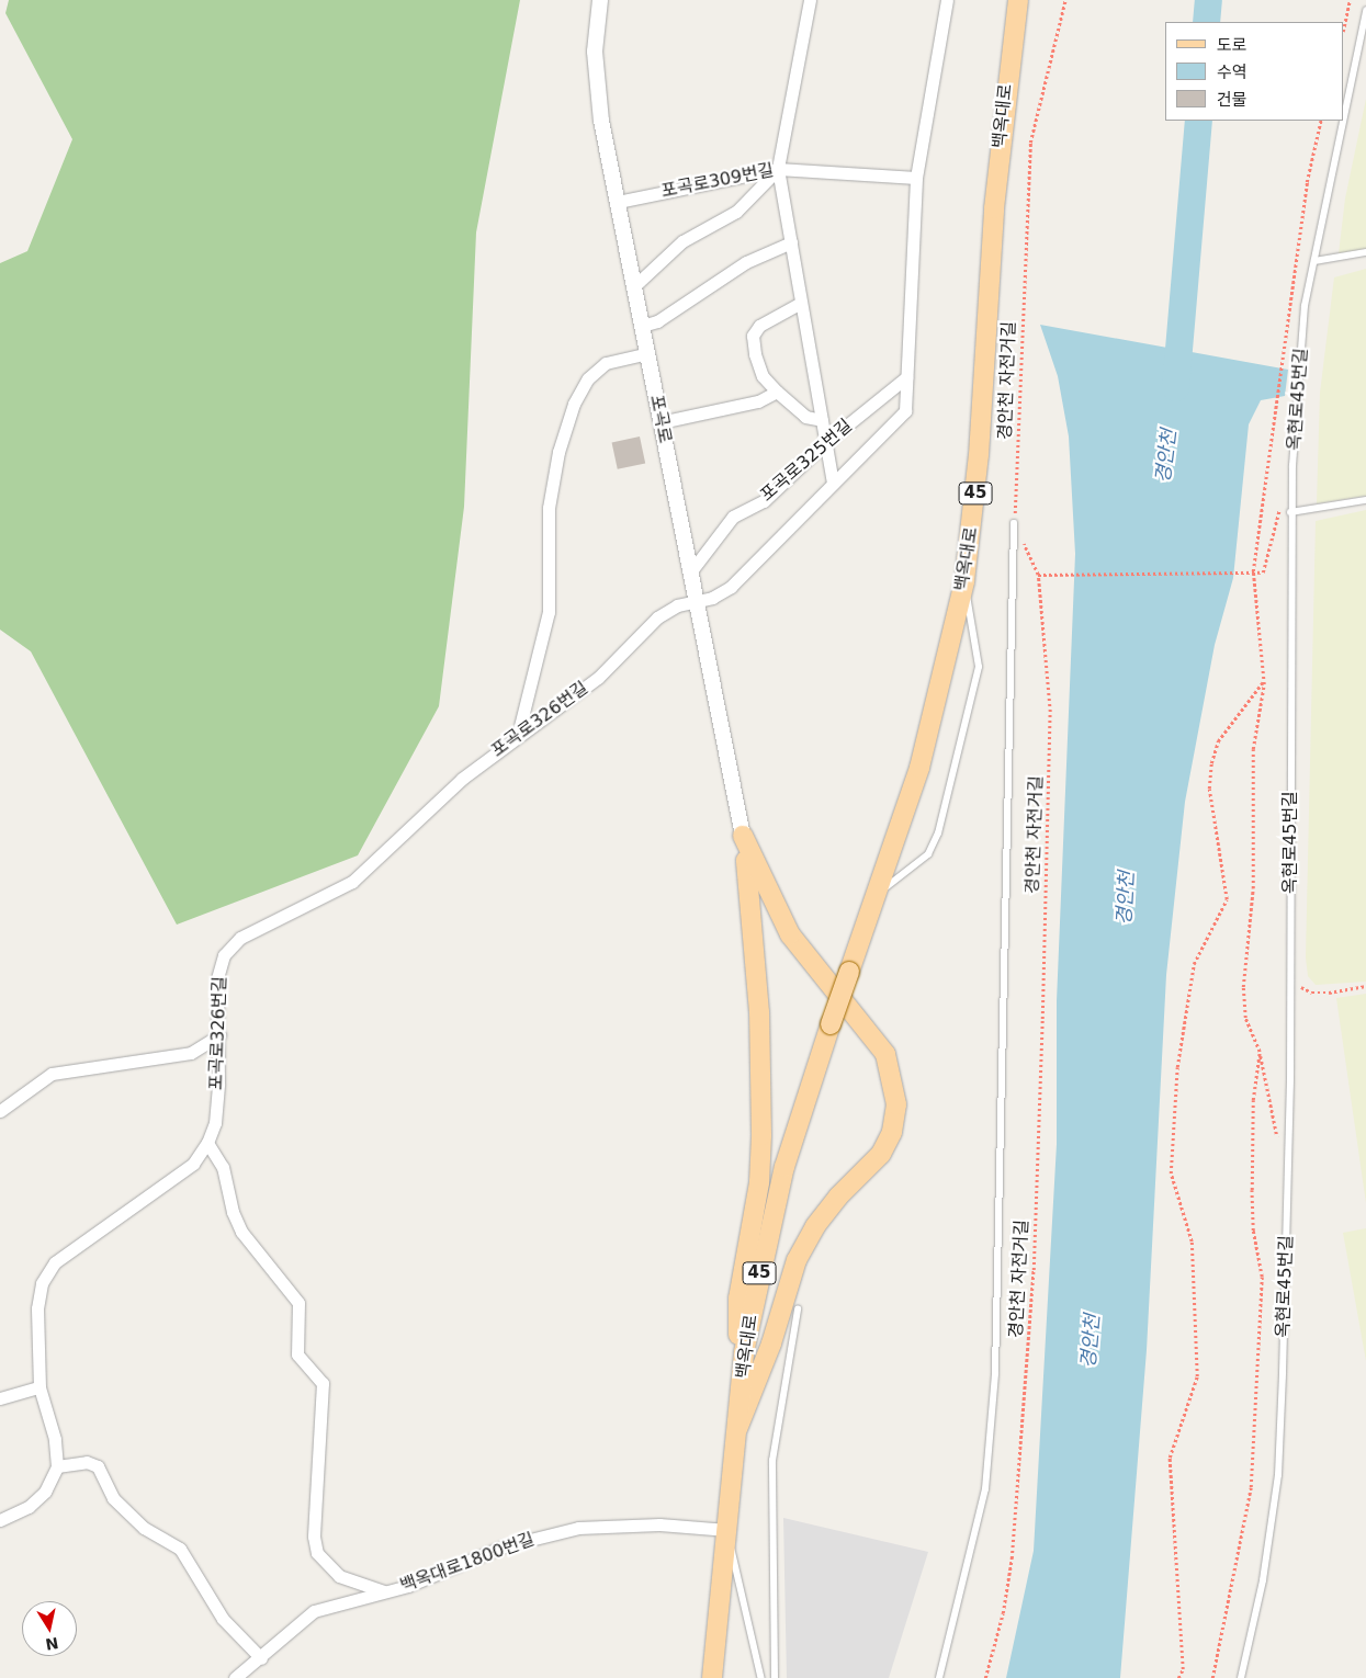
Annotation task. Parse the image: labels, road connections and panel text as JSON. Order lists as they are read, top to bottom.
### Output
{
  "streets": {
    "main road": ["백옥대로", "45"],
    "street": [
      "포곡로309번길",
      "포곡로",
      "포곡로325번길",
      "포곡로326번길",
      "백옥대로1800번길"
    ],
    "lane": ["옥현로45번길"],
    "path": ["경안천 자전거길"]
  },
  "crossings": [
    ["백옥대로", "백옥대로1800번길"],
    ["포곡로309번길", "포곡로"],
    ["포곡로309번길", "포곡로326번길"],
    ["포곡로", "포곡로325번길"],
    ["포곡로", "포곡로326번길"],
    ["포곡로325번길", "포곡로326번길"]
  ],
  "water": ["경안천"],
  "legend": ["도로", "수역", "건물"],
  "north": "bottom"
}
